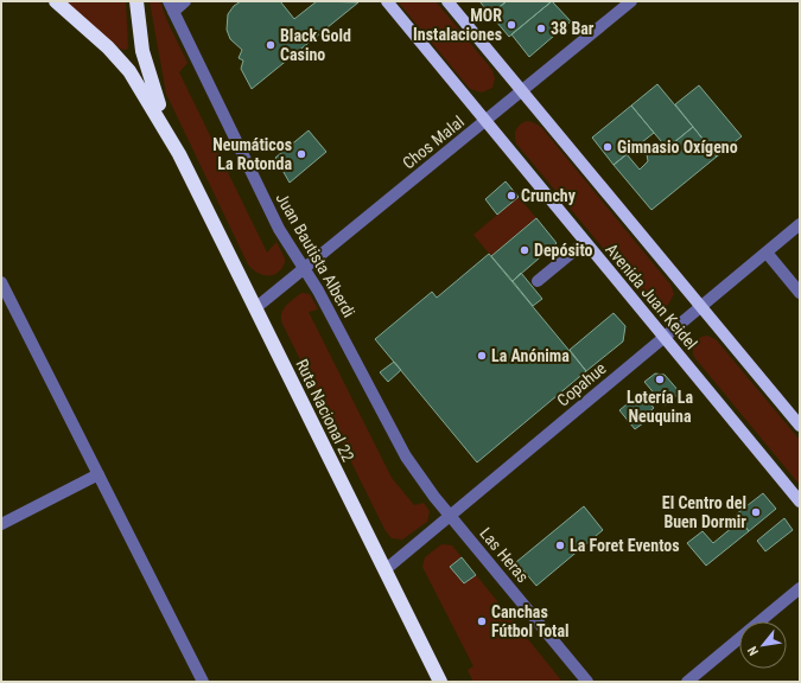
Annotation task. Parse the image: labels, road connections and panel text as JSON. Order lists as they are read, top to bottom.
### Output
{
  "streets": {
    "highway": ["Ruta Nacional 22"],
    "main road": ["Avenida Juan Keidel"],
    "street": [
      "Chos Malal",
      "Juan Bautista Alberdi",
      "Copahue",
      "Las Heras"
    ]
  },
  "crossings": [
    ["Chos Malal", "Juan Bautista Alberdi"],
    ["Chos Malal", "Avenida Juan Keidel"],
    ["Chos Malal", "Ruta Nacional 22"],
    ["Juan Bautista Alberdi", "Copahue"],
    ["Juan Bautista Alberdi", "Las Heras"],
    ["Avenida Juan Keidel", "Copahue"],
    ["Copahue", "Ruta Nacional 22"],
    ["Copahue", "Las Heras"]
  ],
  "places": [
    "MOR Instalaciones",
    "38 Bar",
    "Black Gold Casino",
    "Gimnasio Oxígeno",
    "Neumáticos La Rotonda",
    "Crunchy",
    "Depósito",
    "La Anónima",
    "Lotería La Neuquina",
    "El Centro del Buen Dormir",
    "La Foret Eventos",
    "Canchas Fútbol Total"
  ],
  "north": "bottom left"
}
